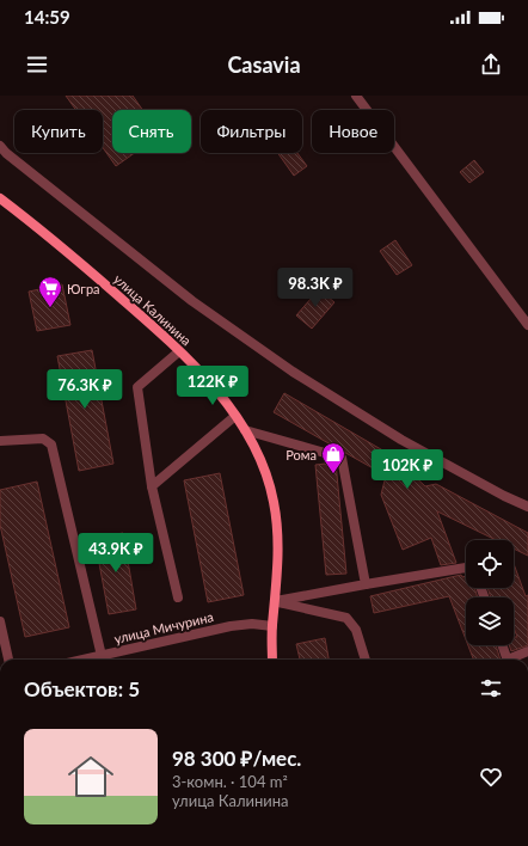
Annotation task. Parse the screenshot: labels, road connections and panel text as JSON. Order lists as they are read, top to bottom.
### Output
{
  "streets": {
    "street": ["улица Калинина", "улица Мичурина"]
  },
  "crossings": [
    ["улица Калинина", "улица Мичурина"]
  ],
  "places": {
    "supermarket": ["Югра"],
    "shop": ["Рома"]
  },
  "page": {
    "status": "14:59",
    "header": "Casavia",
    "chip": [
      "Купить",
      "Снять",
      "Фильтры",
      "Новое"
    ],
    "price": [
      "98.3K ₽",
      "122K ₽",
      "76.3K ₽",
      "102K ₽",
      "43.9K ₽"
    ],
    "heading": "Объектов: 5",
    "list": [
      {
        "name": "98 300 ₽/мес.",
        "note": "3-комн. · 104 m² · улица Калинина"
      }
    ]
  }
}
